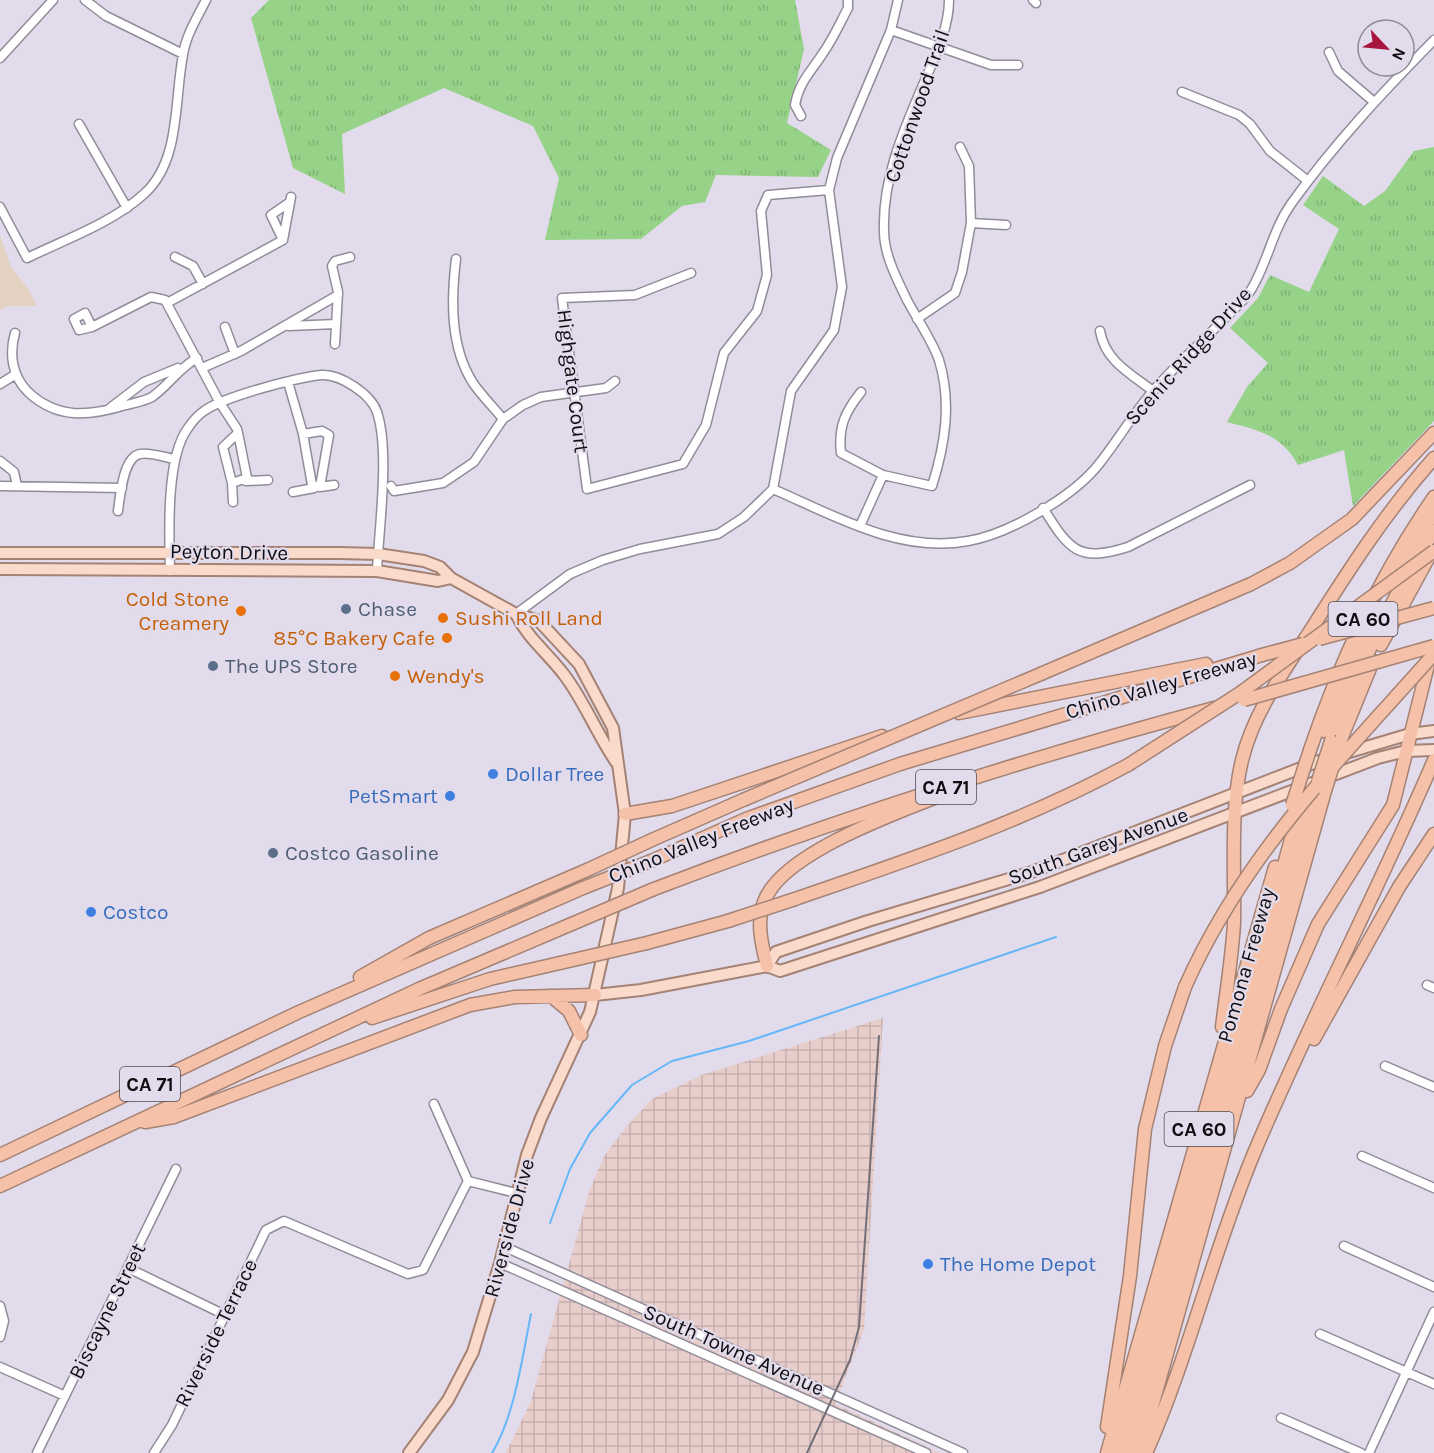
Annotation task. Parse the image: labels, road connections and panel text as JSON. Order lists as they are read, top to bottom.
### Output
{
  "streets": {
    "highway": [
      "CA 60",
      "Chino Valley Freeway",
      "CA 71",
      "Pomona Freeway"
    ],
    "main road": ["Peyton Drive", "South Garey Avenue", "Riverside Drive"],
    "street": [
      "Cottonwood Trail",
      "Scenic Ridge Drive",
      "Highgate Court",
      "Biscayne Street",
      "Riverside Terrace",
      "South Towne Avenue"
    ]
  },
  "crossings": [
    ["Peyton Drive", "South Garey Avenue"],
    ["Peyton Drive", "Riverside Drive"],
    ["South Garey Avenue", "Riverside Drive"],
    ["Riverside Drive", "South Towne Avenue"]
  ],
  "places": [
    "Chase",
    "Cold Stone Creamery",
    "Sushi Roll Land",
    "85°C Bakery Cafe",
    "The UPS Store",
    "Wendy's",
    "Dollar Tree",
    "PetSmart",
    "Costco Gasoline",
    "Costco",
    "The Home Depot"
  ],
  "north": "bottom right"
}
